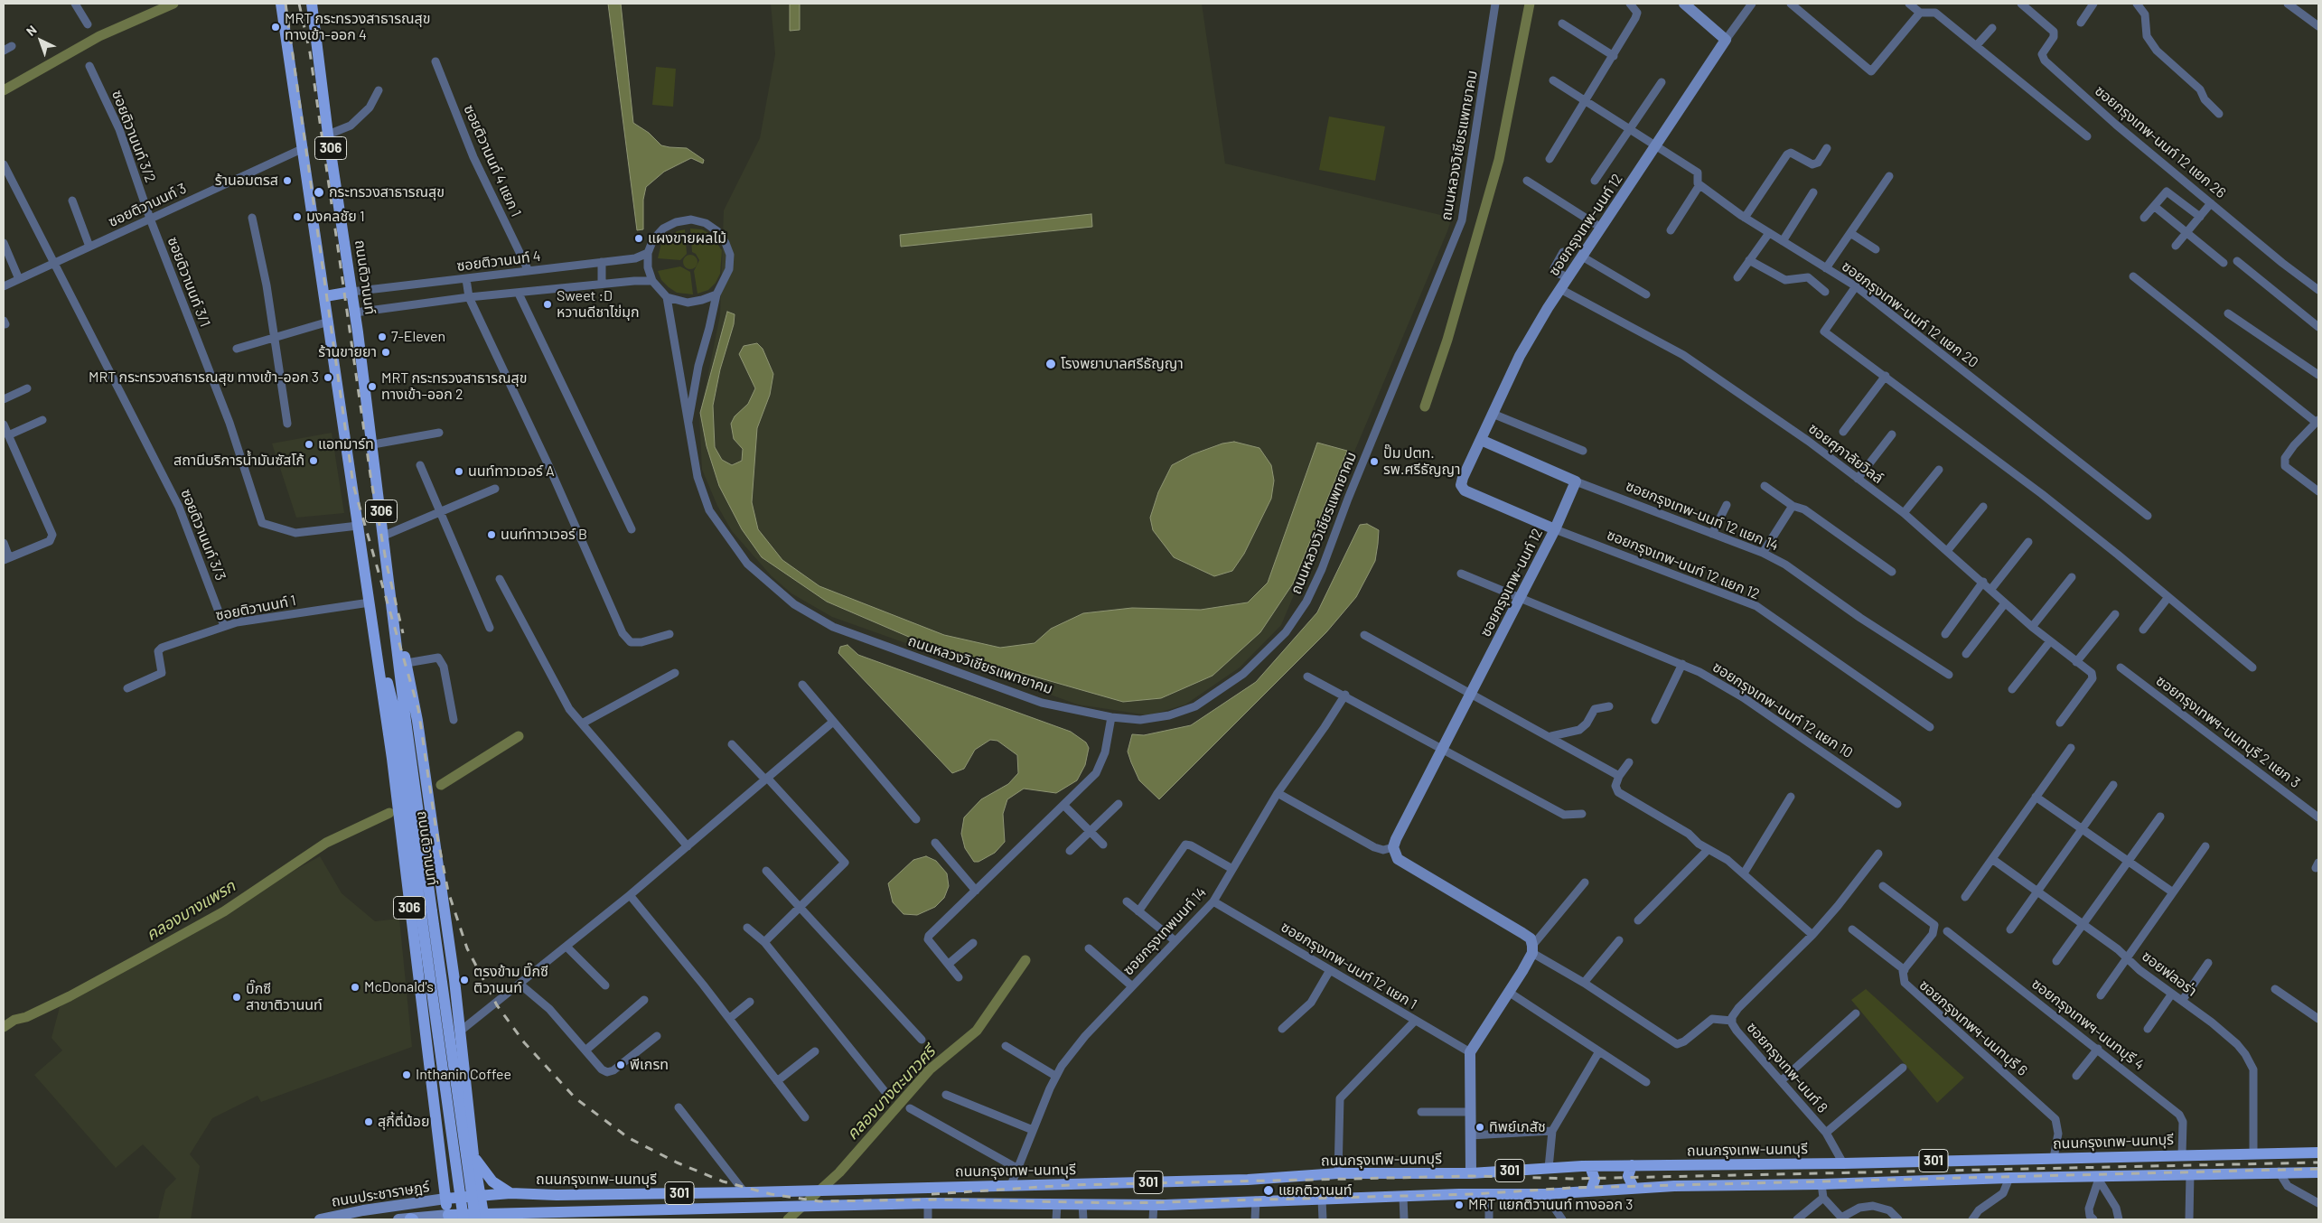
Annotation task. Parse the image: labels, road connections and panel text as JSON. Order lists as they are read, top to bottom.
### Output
{
  "streets": {
    "main road": [
      "306",
      "ถนนติวานนท์",
      "ถนนกรุงเทพ-นนทบุรี",
      "301"
    ],
    "street": [
      "ซอยติวานนท์ 3/2",
      "ซอยกรุงเทพ-นนท์ 12 แยก 26",
      "ถนนหลวงวิเชียรแพทยาคม",
      "ซอยติวานนท์ 4 แยก 1",
      "ซอยติวานนท์ 3",
      "ซอยกรุงเทพ-นนท์ 12",
      "ซอยติวานนท์ 4",
      "ซอยติวานนท์ 3/1",
      "ซอยกรุงเทพ-นนท์ 12 แยก 20",
      "ซอยศุภาลัยวิลล์",
      "ซอยกรุงเทพ-นนท์ 12 แยก 14",
      "ซอยติวานนท์ 3/3",
      "ซอยกรุงเทพ-นนท์ 12 แยก 12",
      "ซอยติวานนท์ 1",
      "ซอยกรุงเทพ-นนท์ 12 แยก 10",
      "ซอยกรุงเทพฯ-นนทบุรี 2 แยก 3",
      "ซอยกรุงเทพนนท์ 14",
      "ซอยกรุงเทพ-นนท์ 12 แยก 1",
      "ซอยฟลอร่า",
      "ซอยกรุงเทพฯ-นนทบุรี 4",
      "ซอยกรุงเทพฯ-นนทบุรี 6",
      "ซอยกรุงเทพ-นนท์ 8",
      "ถนนประชาราษฎร์"
    ]
  },
  "crossings": [
    ["ซอยติวานนท์ 3/2", "ซอยติวานนท์ 3"],
    ["ซอยติวานนท์ 3/2", "ซอยติวานนท์ 3/1"],
    ["ถนนหลวงวิเชียรแพทยาคม", "ซอยติวานนท์ 4"],
    ["ซอยติวานนท์ 4 แยก 1", "ซอยติวานนท์ 4"],
    ["ซอยติวานนท์ 3", "ถนนติวานนท์"],
    ["ซอยติวานนท์ 3", "ซอยติวานนท์ 3/1"],
    ["ซอยติวานนท์ 3", "ซอยติวานนท์ 3/3"],
    ["ซอยกรุงเทพ-นนท์ 12", "ซอยศุภาลัยวิลล์"],
    ["ซอยกรุงเทพ-นนท์ 12", "ซอยกรุงเทพ-นนท์ 12 แยก 14"],
    ["ซอยกรุงเทพ-นนท์ 12", "ซอยกรุงเทพ-นนท์ 12 แยก 12"],
    ["ซอยกรุงเทพ-นนท์ 12", "ซอยกรุงเทพ-นนท์ 12 แยก 10"],
    ["ซอยติวานนท์ 4", "ถนนติวานนท์"],
    ["ถนนติวานนท์", "ซอยติวานนท์ 3/1"],
    ["ถนนติวานนท์", "ซอยติวานนท์ 1"],
    ["ถนนติวานนท์", "ถนนกรุงเทพ-นนทบุรี"],
    ["ถนนติวานนท์", "ถนนประชาราษฎร์"],
    ["ซอยติวานนท์ 3/3", "ซอยติวานนท์ 1"],
    ["ซอยกรุงเทพนนท์ 14", "ซอยกรุงเทพ-นนท์ 12 แยก 1"],
    ["ซอยกรุงเทพนนท์ 14", "ถนนกรุงเทพ-นนทบุรี"],
    ["ซอยฟลอร่า", "ถนนกรุงเทพ-นนทบุรี"],
    ["ซอยกรุงเทพฯ-นนทบุรี 4", "ถนนกรุงเทพ-นนทบุรี"],
    ["ซอยกรุงเทพฯ-นนทบุรี 6", "ถนนกรุงเทพ-นนทบุรี"],
    ["ซอยกรุงเทพ-นนท์ 8", "ถนนกรุงเทพ-นนทบุรี"],
    ["ถนนกรุงเทพ-นนทบุรี", "ถนนประชาราษฎร์"]
  ],
  "water": ["คลองบางแพรก", "คลองบางตะนาวศรี"],
  "places": [
    "MRT กระทรวงสาธารณสุข ทางเข้า-ออก 4",
    "ร้านอมตรส",
    "กระทรวงสาธารณสุข",
    "มงคลชัย 1",
    "แผงขายผลไม้",
    "Sweet :D หวานดีชาไข่มุก",
    "7-Eleven",
    "ร้านขายยา",
    "โรงพยาบาลศรีธัญญา",
    "MRT กระทรวงสาธารณสุข ทางเข้า-ออก 3",
    "MRT กระทรวงสาธารณสุข ทางเข้า-ออก 2",
    "แอทมาร์ท",
    "สถานีบริการน้ำมันซัสโก้",
    "ปั๊ม ปตท. รพ.ศรีธัญญา",
    "นนท์ทาวเวอร์ A",
    "นนท์ทาวเวอร์ B",
    "ตรงข้าม บิ๊กซี ติวานนท์",
    "McDonald's",
    "บิ๊กซี สาขาติวานนท์",
    "พีเกรท",
    "Inthanin Coffee",
    "สุกี้ตี๋น้อย",
    "ทิพย์เภสัช",
    "แยกติวานนท์",
    "MRT แยกติวานนท์ ทางออก 3"
  ],
  "north": "top left"
}
